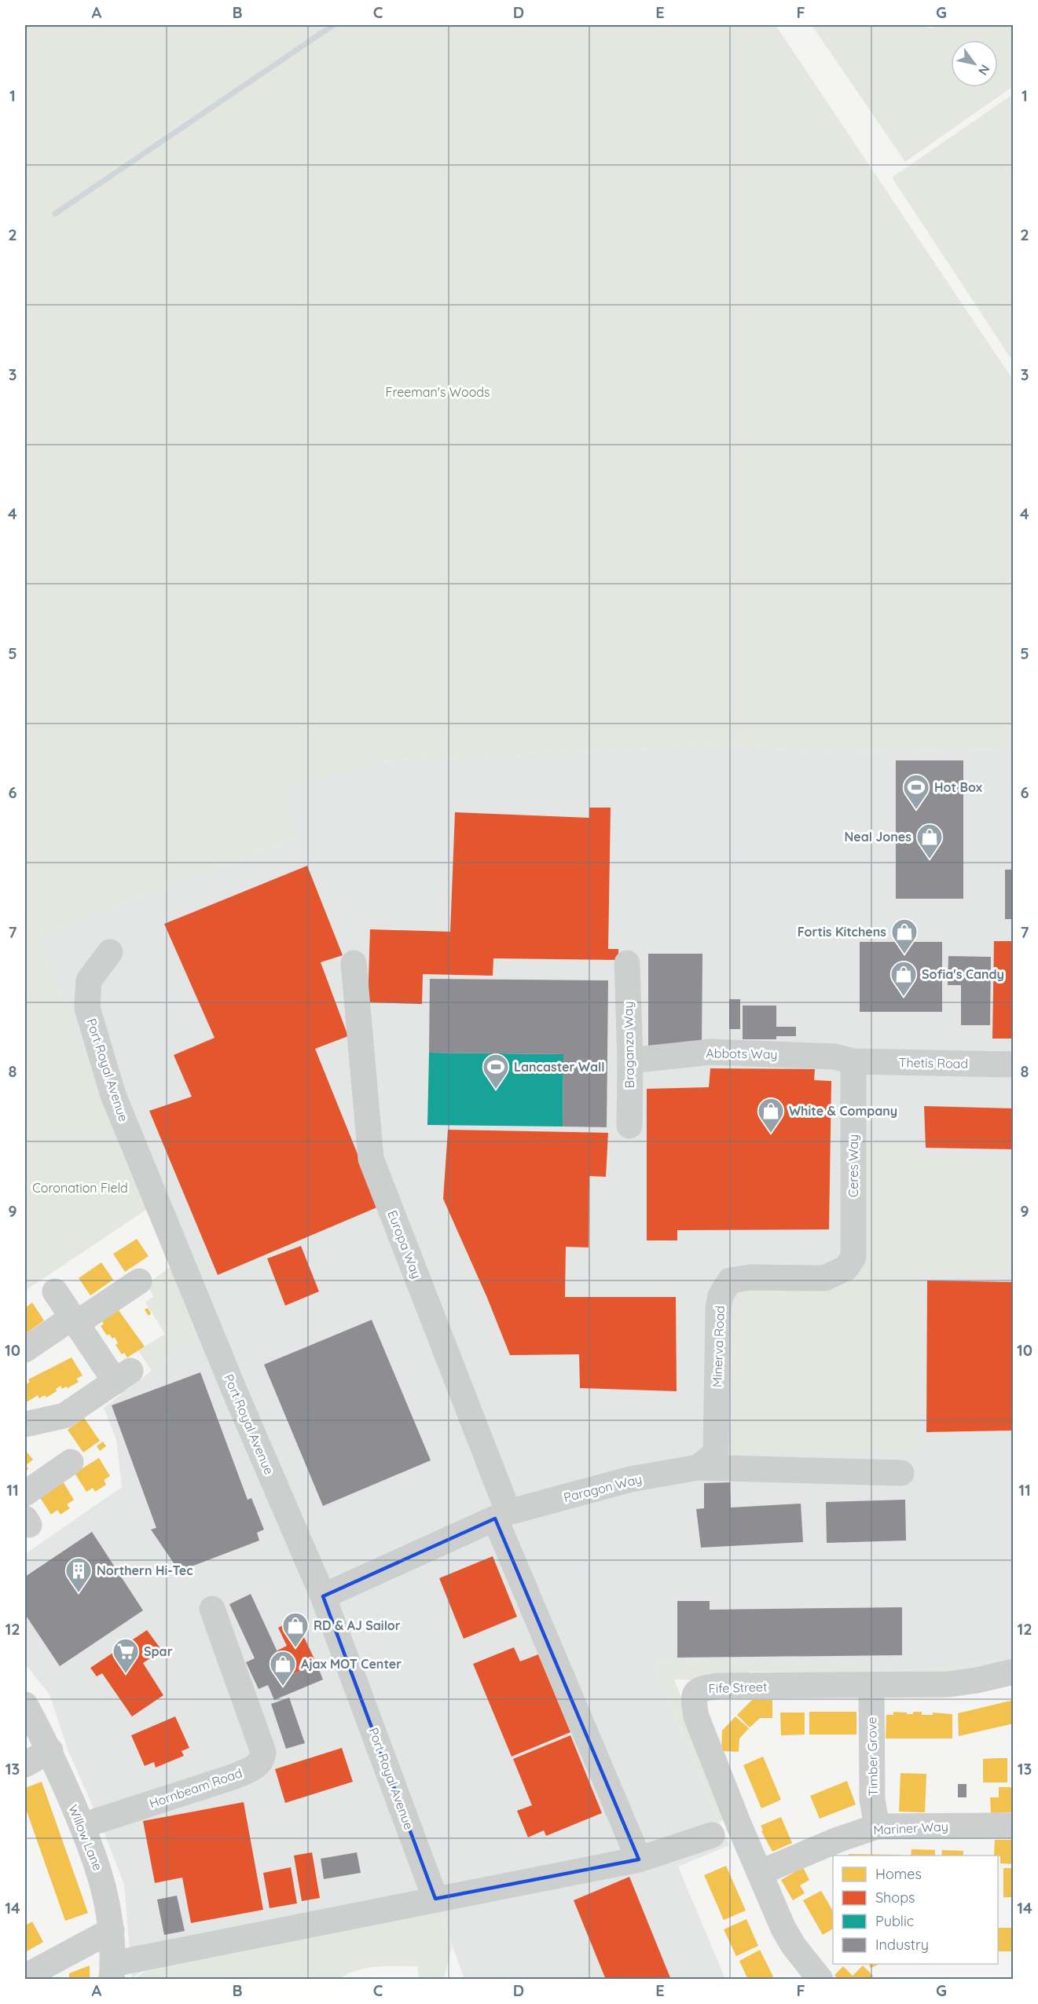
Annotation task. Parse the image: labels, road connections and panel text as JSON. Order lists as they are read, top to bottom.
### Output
{
  "streets": {
    "street": [
      "Braganza Way",
      "Abbots Way",
      "Thetis Road",
      "Port Royal Avenue",
      "Ceres Way",
      "Europa Way",
      "Minerva Road",
      "Paragon Way",
      "Fife Street",
      "Timber Grove",
      "Hornbeam Road",
      "Mariner Way",
      "Willow Lane"
    ]
  },
  "crossings": [
    ["Braganza Way", "Abbots Way"],
    ["Abbots Way", "Thetis Road"],
    ["Abbots Way", "Ceres Way"],
    ["Thetis Road", "Ceres Way"],
    ["Port Royal Avenue", "Paragon Way"],
    ["Ceres Way", "Minerva Road"],
    ["Europa Way", "Paragon Way"],
    ["Minerva Road", "Paragon Way"],
    ["Fife Street", "Timber Grove"],
    ["Fife Street", "Mariner Way"],
    ["Timber Grove", "Mariner Way"],
    ["Hornbeam Road", "Willow Lane"]
  ],
  "parks": ["Freeman's Woods", "Coronation Field"],
  "places": {
    "sports": ["Hot Box", "Lancaster Wall"],
    "shop": [
      "Neal Jones",
      "Fortis Kitchens",
      "Sofia's Candy",
      "White & Company",
      "RD & AJ Sailor",
      "Ajax MOT Center"
    ],
    "building": ["Northern Hi-Tec"],
    "supermarket": ["Spar"]
  },
  "legend": [
    "Homes",
    "Shops",
    "Public",
    "Industry"
  ],
  "north": "bottom right",
  "grid": {
    "columns": [
      "A",
      "B",
      "C",
      "D",
      "E",
      "F",
      "G"
    ],
    "rows": [
      "1",
      "2",
      "3",
      "4",
      "5",
      "6",
      "7",
      "8",
      "9",
      "10",
      "11",
      "12",
      "13",
      "14"
    ]
  }
}
